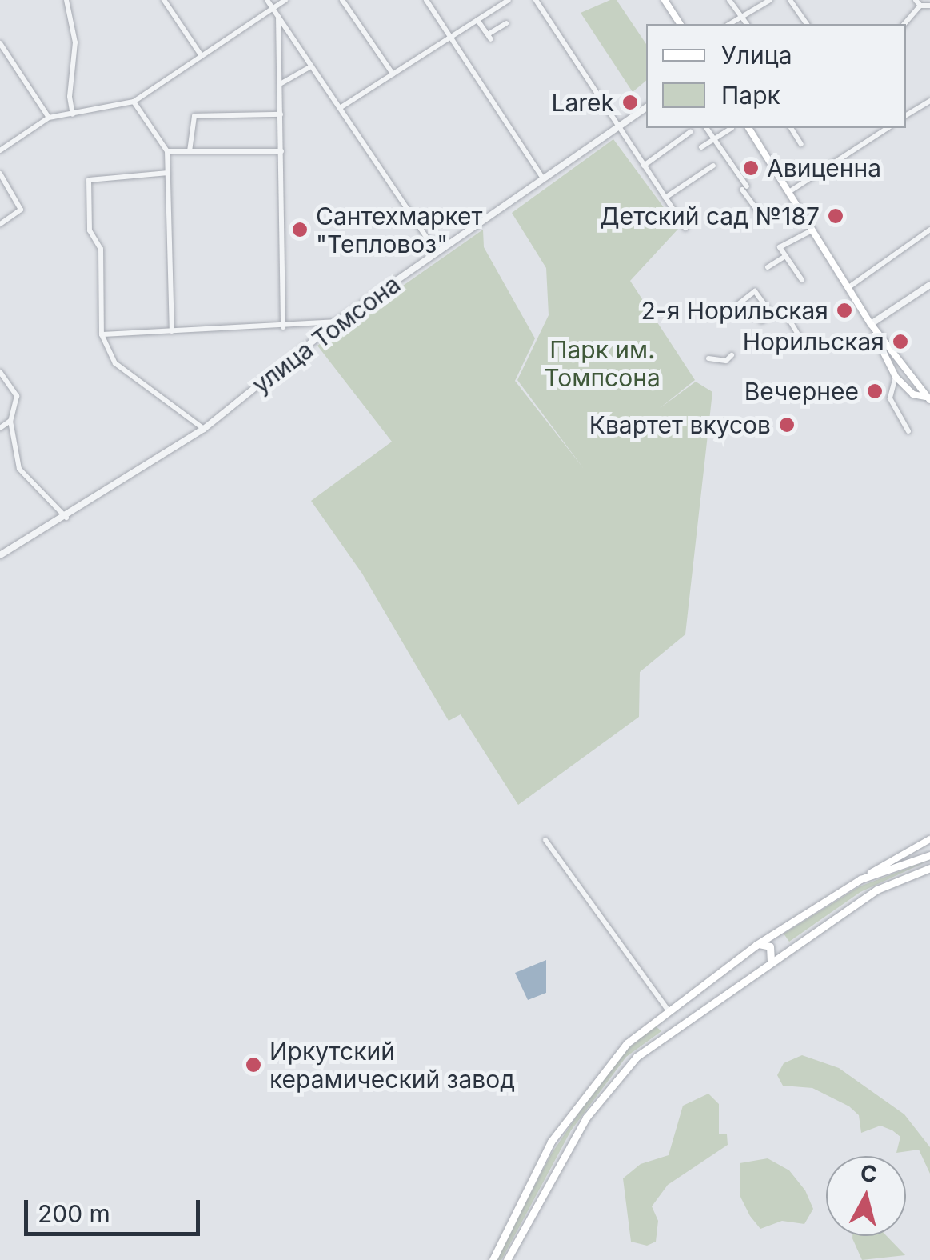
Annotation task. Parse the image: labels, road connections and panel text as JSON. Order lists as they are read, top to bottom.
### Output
{
  "streets": {
    "street": ["улица Томсона"]
  },
  "parks": ["Парк им. Томпсона"],
  "places": [
    "Larek",
    "Авиценна",
    "Детский сад №187",
    "Сантехмаркет \"Тепловоз\"",
    "2-я Норильская",
    "Норильская",
    "Вечернее",
    "Квартет вкусов",
    "Иркутский керамический завод"
  ],
  "legend": ["Улица", "Парк"],
  "scale_bar": "200 m",
  "north": "top"
}
